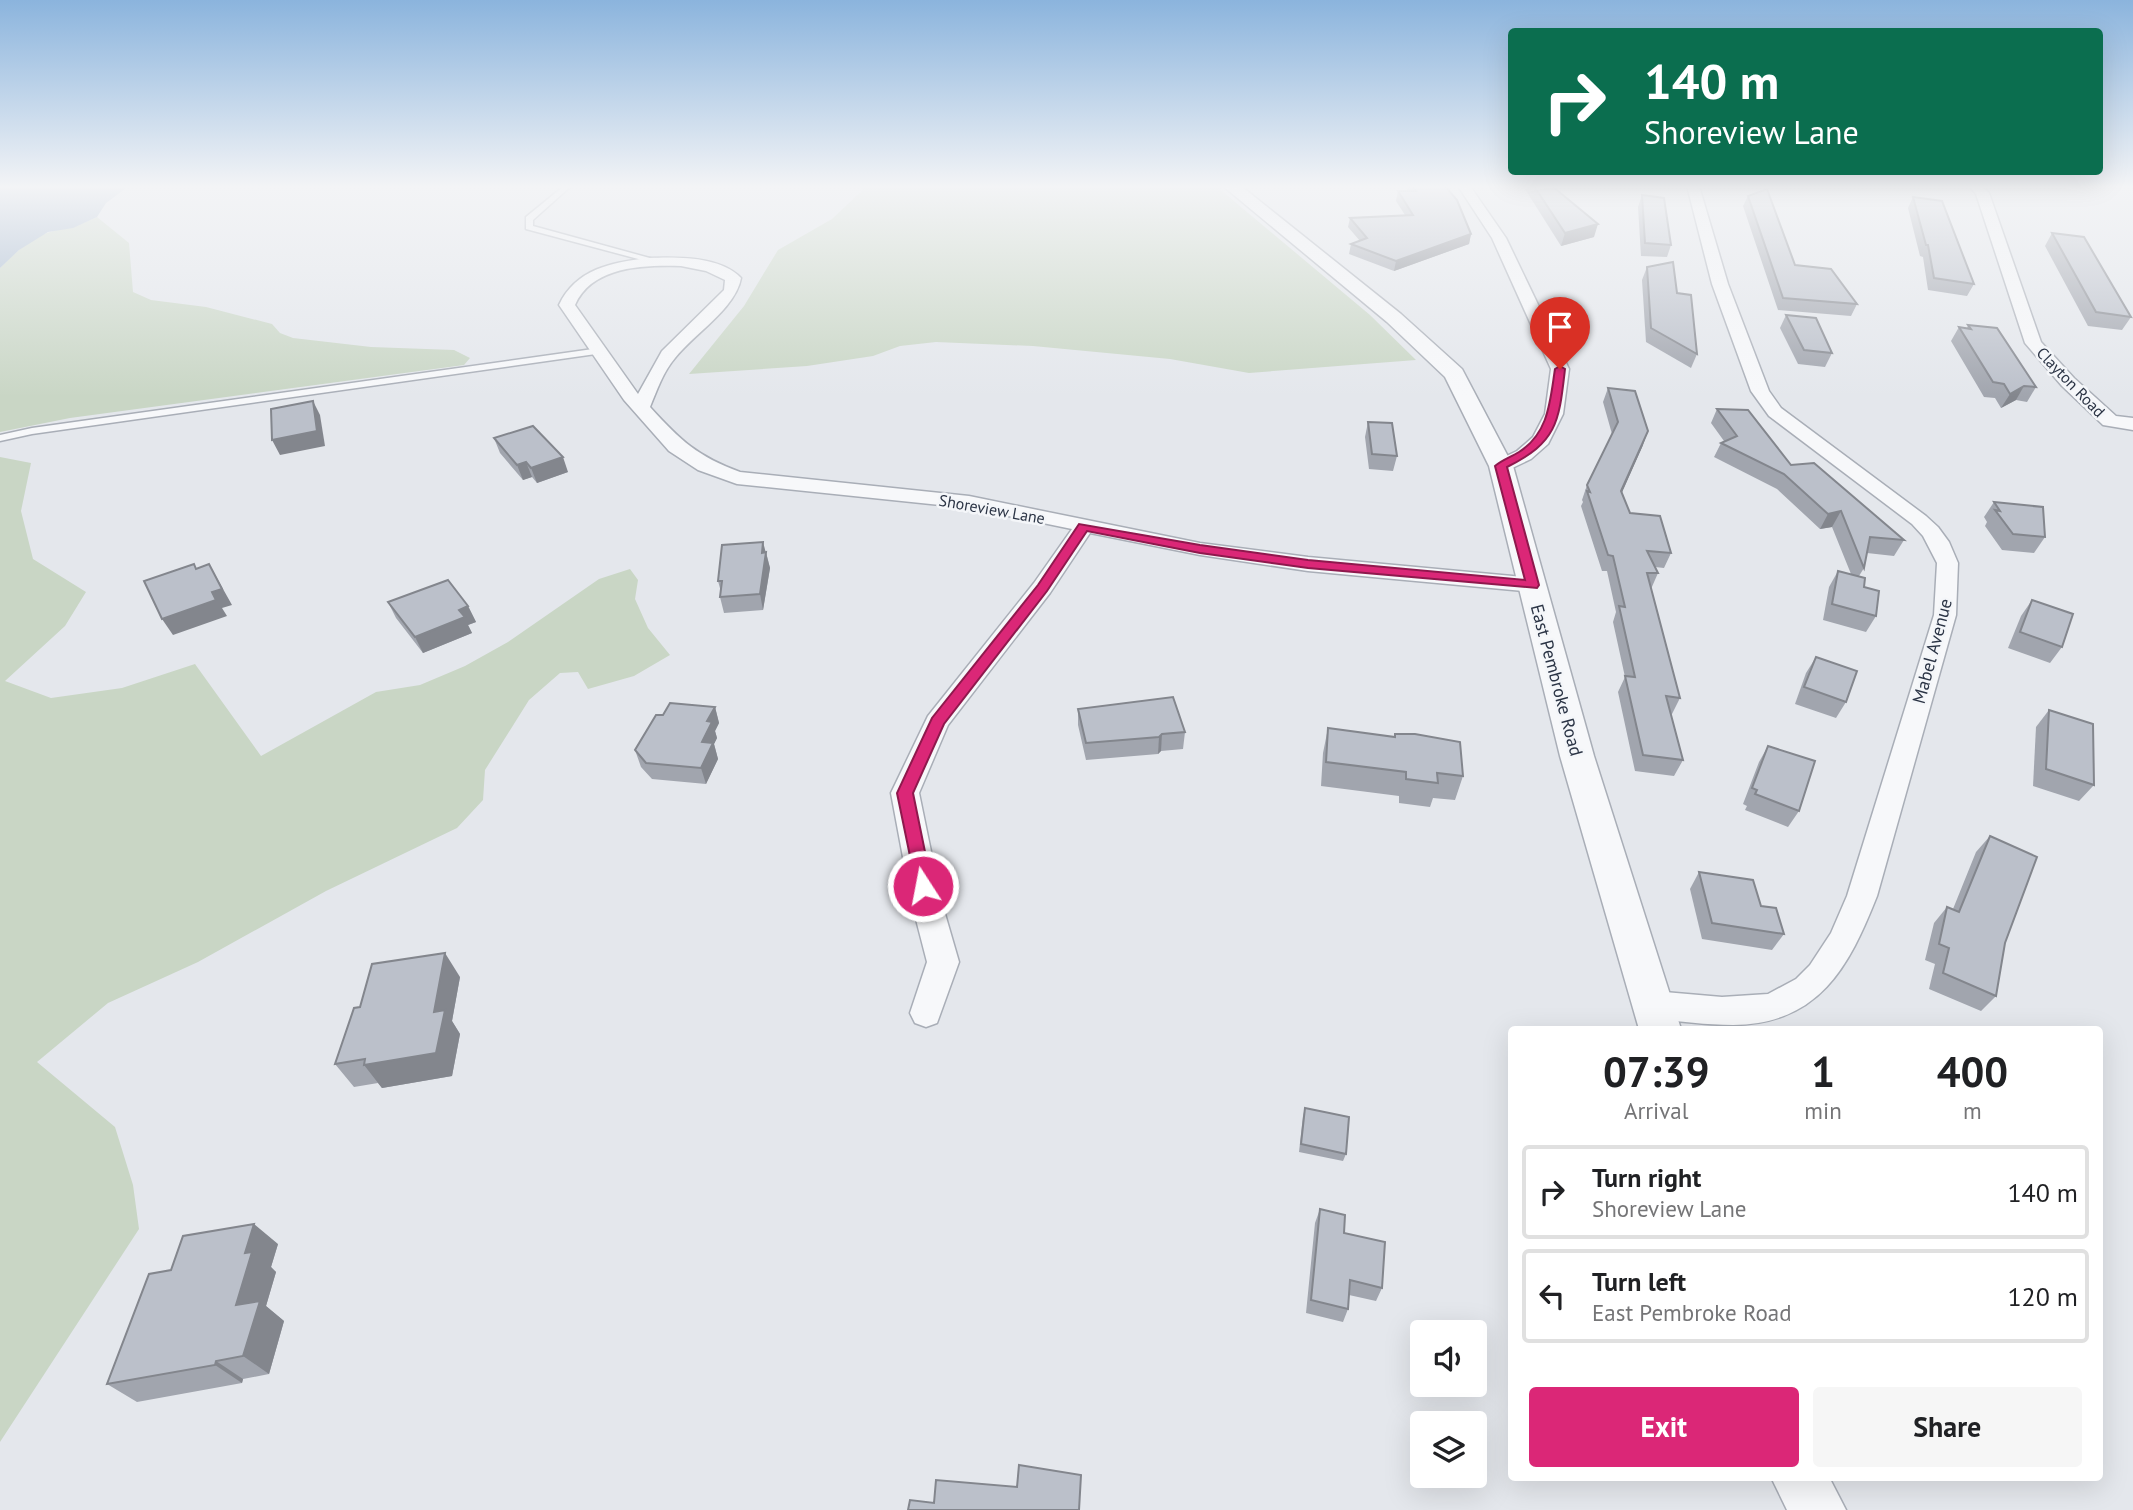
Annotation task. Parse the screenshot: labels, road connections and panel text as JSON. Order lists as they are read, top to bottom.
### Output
{
  "streets": {
    "street": [
      "Clayton Road",
      "Shoreview Lane",
      "Mabel Avenue",
      "East Pembroke Road"
    ]
  },
  "crossings": [
    ["Shoreview Lane", "East Pembroke Road"],
    ["Mabel Avenue", "East Pembroke Road"]
  ],
  "page": {
    "turn": ["140 m", "Shoreview Lane"],
    "eta": [
      "07:39",
      "Arrival",
      "1",
      "min",
      "400",
      "m"
    ],
    "list": [
      {
        "name": "Turn right",
        "note": "Shoreview Lane",
        "value": "140 m"
      },
      {
        "name": "Turn left",
        "note": "East Pembroke Road",
        "value": "120 m"
      }
    ],
    "buttons": ["Exit", "Share"]
  }
}
